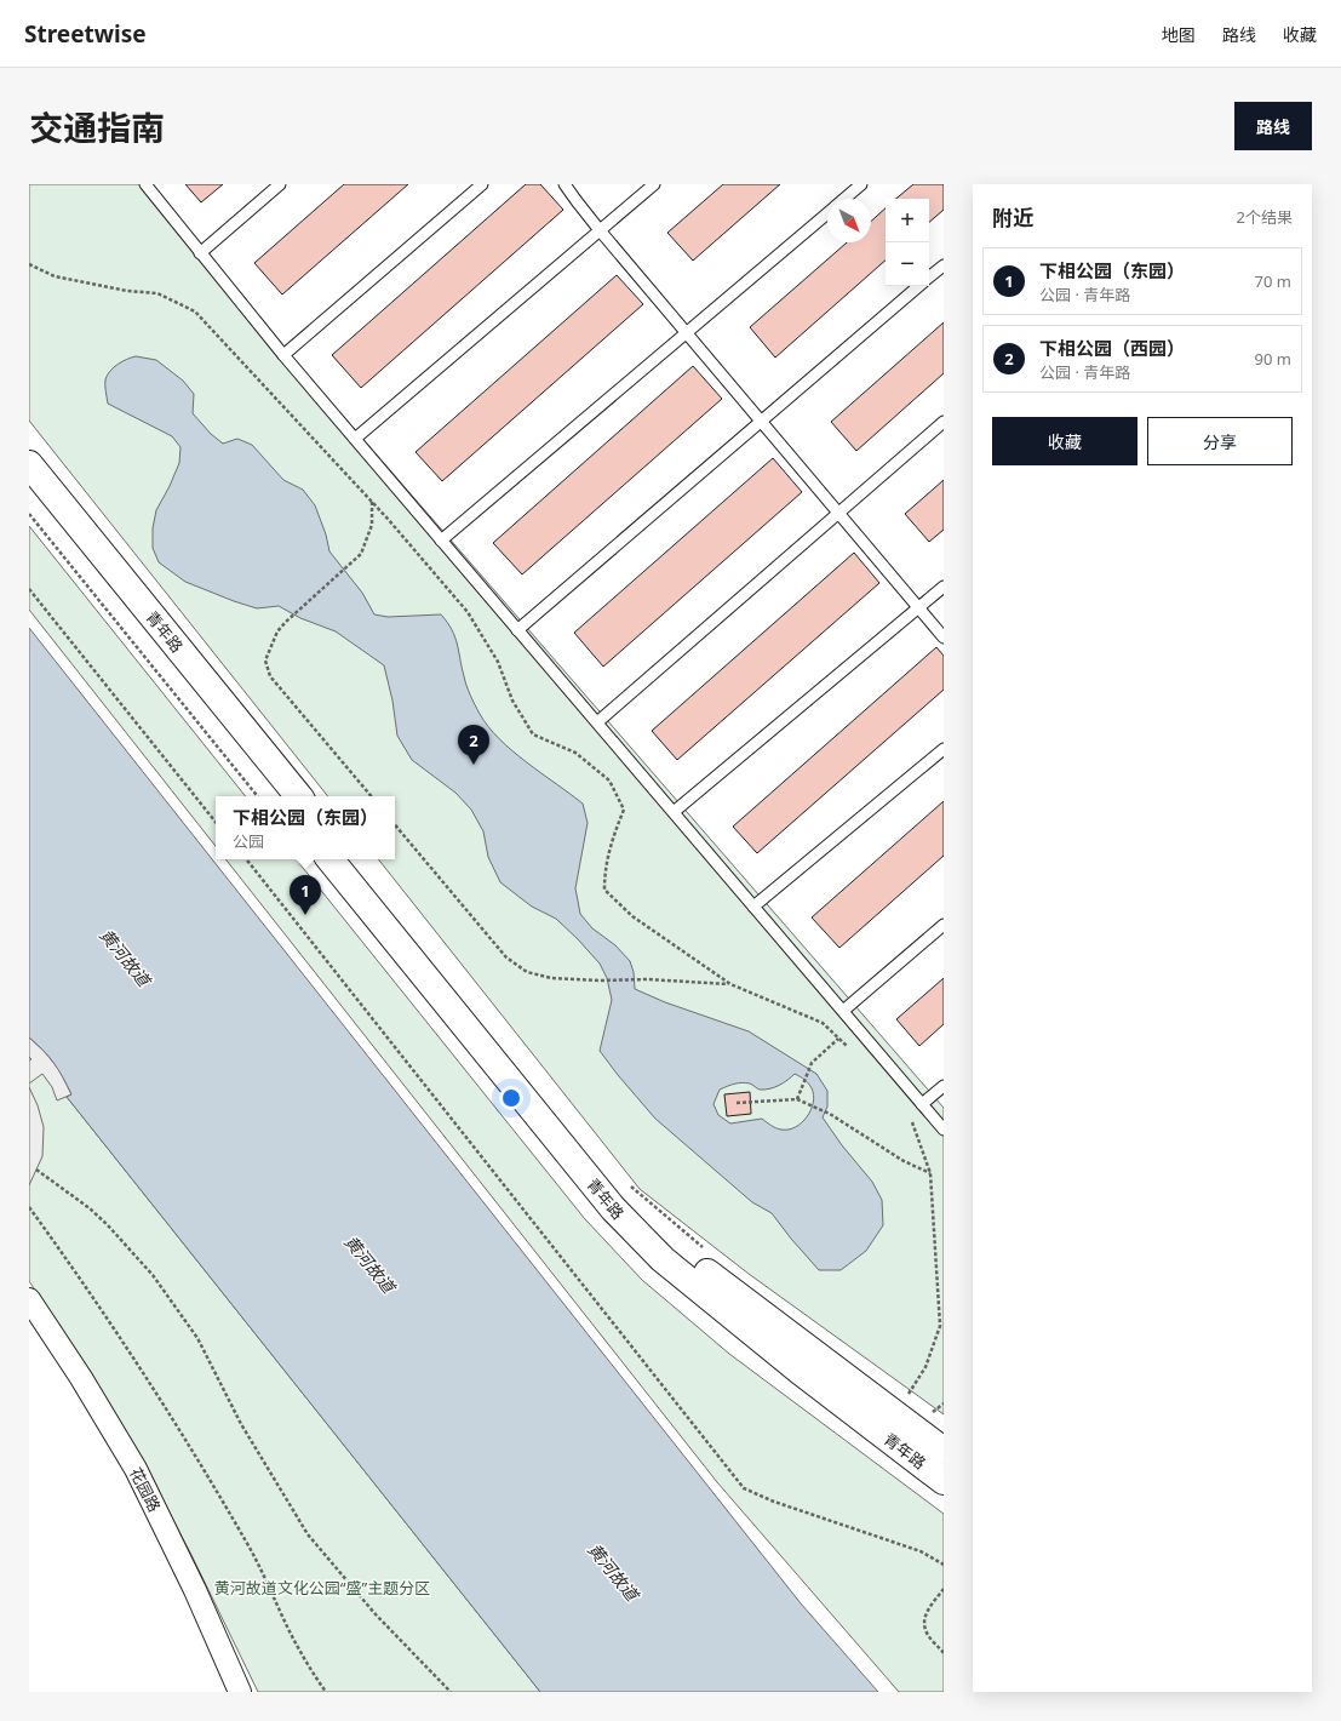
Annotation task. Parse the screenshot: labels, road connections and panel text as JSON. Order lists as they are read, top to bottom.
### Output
{
  "streets": {
    "street": ["青年路", "花园路"]
  },
  "water": ["黄河故道"],
  "parks": ["黄河故道文化公园“盛”主题分区"],
  "north": "bottom right",
  "page": {
    "header": "Streetwise",
    "nav": ["地图", "路线", "收藏"],
    "title": "交通指南",
    "buttons": [
      "路线",
      ["收藏", "分享"]
    ],
    "heading": ["附近", "2个结果"],
    "map_buttons": ["+", "−"],
    "list": [
      {
        "mark": "1",
        "name": "下相公园（东园）",
        "note": "公园 · 青年路",
        "value": "70 m"
      },
      {
        "mark": "2",
        "name": "下相公园（西园）",
        "note": "公园 · 青年路",
        "value": "90 m"
      }
    ],
    "pins": ["2", "1"],
    "popup": ["下相公园（东园）", "公园"]
  }
}
